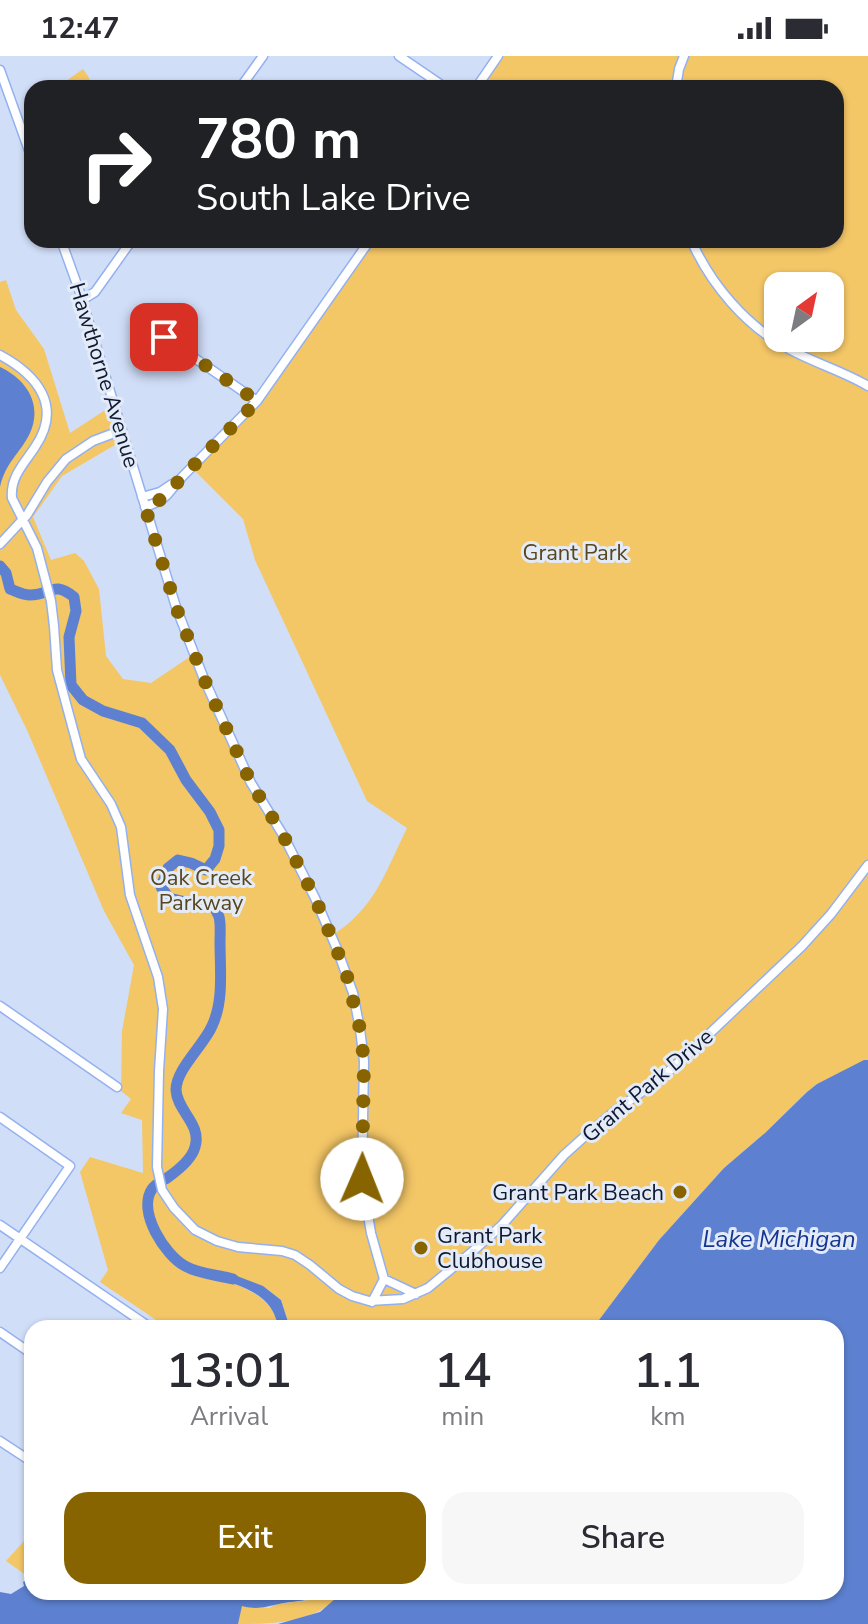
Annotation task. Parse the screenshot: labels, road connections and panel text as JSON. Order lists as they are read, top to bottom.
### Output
{
  "streets": {
    "street": ["Hawthorne Avenue", "Grant Park Drive"]
  },
  "water": ["Lake Michigan"],
  "parks": ["Grant Park", "Oak Creek Parkway"],
  "places": ["Grant Park Beach", "Grant Park Clubhouse"],
  "north": "top right",
  "page": {
    "status": "12:47",
    "turn": ["780 m", "South Lake Drive"],
    "eta": [
      "13:01",
      "Arrival",
      "14",
      "min",
      "1.1",
      "km"
    ],
    "buttons": ["Exit", "Share"]
  }
}
